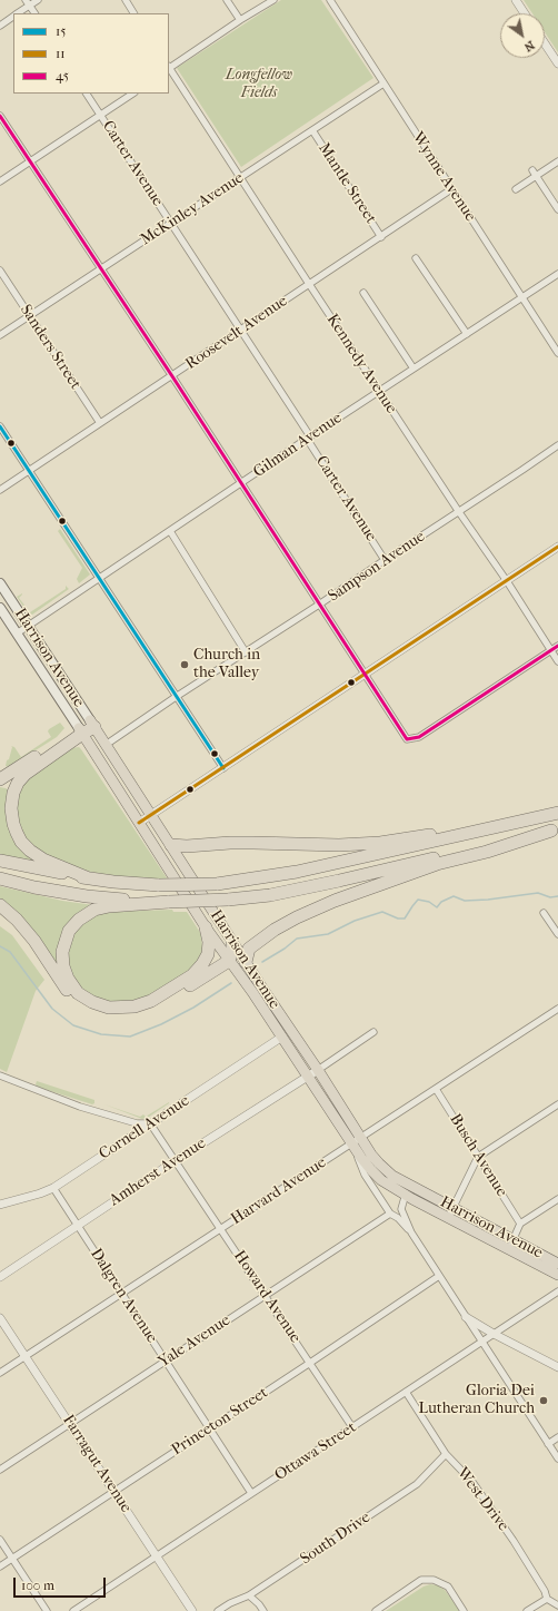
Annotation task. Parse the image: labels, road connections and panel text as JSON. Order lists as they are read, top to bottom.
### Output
{
  "streets": {
    "main road": ["Harrison Avenue"],
    "street": [
      "Carter Avenue",
      "Wynne Avenue",
      "Mantle Street",
      "McKinley Avenue",
      "Roosevelt Avenue",
      "Sanders Street",
      "Kennedy Avenue",
      "Gilman Avenue",
      "Sampson Avenue",
      "Cornell Avenue",
      "Busch Avenue",
      "Amherst Avenue",
      "Harvard Avenue",
      "Dalgren Avenue",
      "Howard Avenue",
      "Yale Avenue",
      "Princeton Street",
      "Ottawa Street",
      "Farragut Avenue",
      "West Drive",
      "South Drive"
    ]
  },
  "crossings": [
    ["Carter Avenue", "McKinley Avenue"],
    ["Carter Avenue", "Roosevelt Avenue"],
    ["Carter Avenue", "Gilman Avenue"],
    ["Carter Avenue", "Sampson Avenue"],
    ["Wynne Avenue", "McKinley Avenue"],
    ["Wynne Avenue", "Roosevelt Avenue"],
    ["Wynne Avenue", "Gilman Avenue"],
    ["Mantle Street", "McKinley Avenue"],
    ["Mantle Street", "Roosevelt Avenue"],
    ["McKinley Avenue", "Sanders Street"],
    ["McKinley Avenue", "Kennedy Avenue"],
    ["Roosevelt Avenue", "Sanders Street"],
    ["Roosevelt Avenue", "Kennedy Avenue"],
    ["Kennedy Avenue", "Gilman Avenue"],
    ["Kennedy Avenue", "Sampson Avenue"],
    ["Gilman Avenue", "Harrison Avenue"],
    ["Sampson Avenue", "Harrison Avenue"],
    ["Harrison Avenue", "Cornell Avenue"],
    ["Harrison Avenue", "Amherst Avenue"],
    ["Harrison Avenue", "Harvard Avenue"],
    ["Cornell Avenue", "Dalgren Avenue"],
    ["Cornell Avenue", "Howard Avenue"],
    ["Busch Avenue", "Harvard Avenue"],
    ["Amherst Avenue", "Dalgren Avenue"],
    ["Amherst Avenue", "Howard Avenue"],
    ["Harvard Avenue", "Dalgren Avenue"],
    ["Harvard Avenue", "Howard Avenue"],
    ["Harvard Avenue", "Farragut Avenue"],
    ["Dalgren Avenue", "Yale Avenue"],
    ["Dalgren Avenue", "Princeton Street"],
    ["Dalgren Avenue", "Ottawa Street"],
    ["Howard Avenue", "Yale Avenue"],
    ["Howard Avenue", "Princeton Street"],
    ["Howard Avenue", "Ottawa Street"],
    ["Yale Avenue", "Farragut Avenue"],
    ["Princeton Street", "Farragut Avenue"],
    ["Ottawa Street", "Farragut Avenue"],
    ["Ottawa Street", "West Drive"],
    ["West Drive", "South Drive"]
  ],
  "parks": ["Longfellow Fields"],
  "places": ["Church in the Valley", "Gloria Dei Lutheran Church"],
  "lines": ["transit line 45", "transit line 15", "transit line 11"],
  "legend": ["15", "11", "45"],
  "scale_bar": "100 m",
  "north": "bottom right"
}
